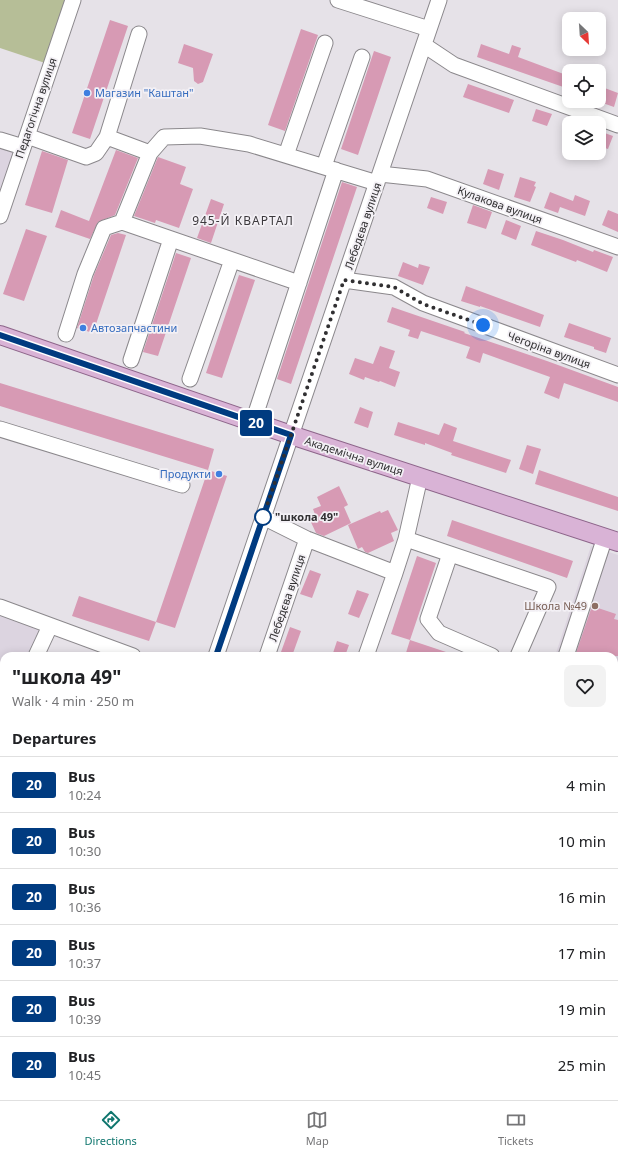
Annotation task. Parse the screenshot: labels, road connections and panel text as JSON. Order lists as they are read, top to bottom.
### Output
{
  "streets": {
    "main road": ["Академічна вулиця"],
    "street": [
      "Педагогічна вулиця",
      "Кулакова вулиця",
      "Лебедєва вулиця",
      "Чегоріна вулиця"
    ]
  },
  "crossings": [
    ["Кулакова вулиця", "Лебедєва вулиця"],
    ["Лебедєва вулиця", "Чегоріна вулиця"],
    ["Лебедєва вулиця", "Академічна вулиця"]
  ],
  "districts": ["945-Й КВАРТАЛ"],
  "places": [
    "Магазин \"Каштан\"",
    "Автозапчастини",
    "Продукти",
    "\"школа 49\"",
    "Школа №49"
  ],
  "lines": ["bus line 20"],
  "north": "bottom right",
  "page": {
    "on_map": "20",
    "heading": [
      ["\"школа 49\"", "Walk · 4 min · 250 m"],
      "Departures"
    ],
    "list": [
      {
        "mark": "20",
        "name": "Bus",
        "note": "10:24",
        "value": "4 min"
      },
      {
        "mark": "20",
        "name": "Bus",
        "note": "10:30",
        "value": "10 min"
      },
      {
        "mark": "20",
        "name": "Bus",
        "note": "10:36",
        "value": "16 min"
      },
      {
        "mark": "20",
        "name": "Bus",
        "note": "10:37",
        "value": "17 min"
      },
      {
        "mark": "20",
        "name": "Bus",
        "note": "10:39",
        "value": "19 min"
      },
      {
        "mark": "20",
        "name": "Bus",
        "note": "10:45",
        "value": "25 min"
      }
    ],
    "tabs": ["Directions", "Map", "Tickets"]
  }
}
